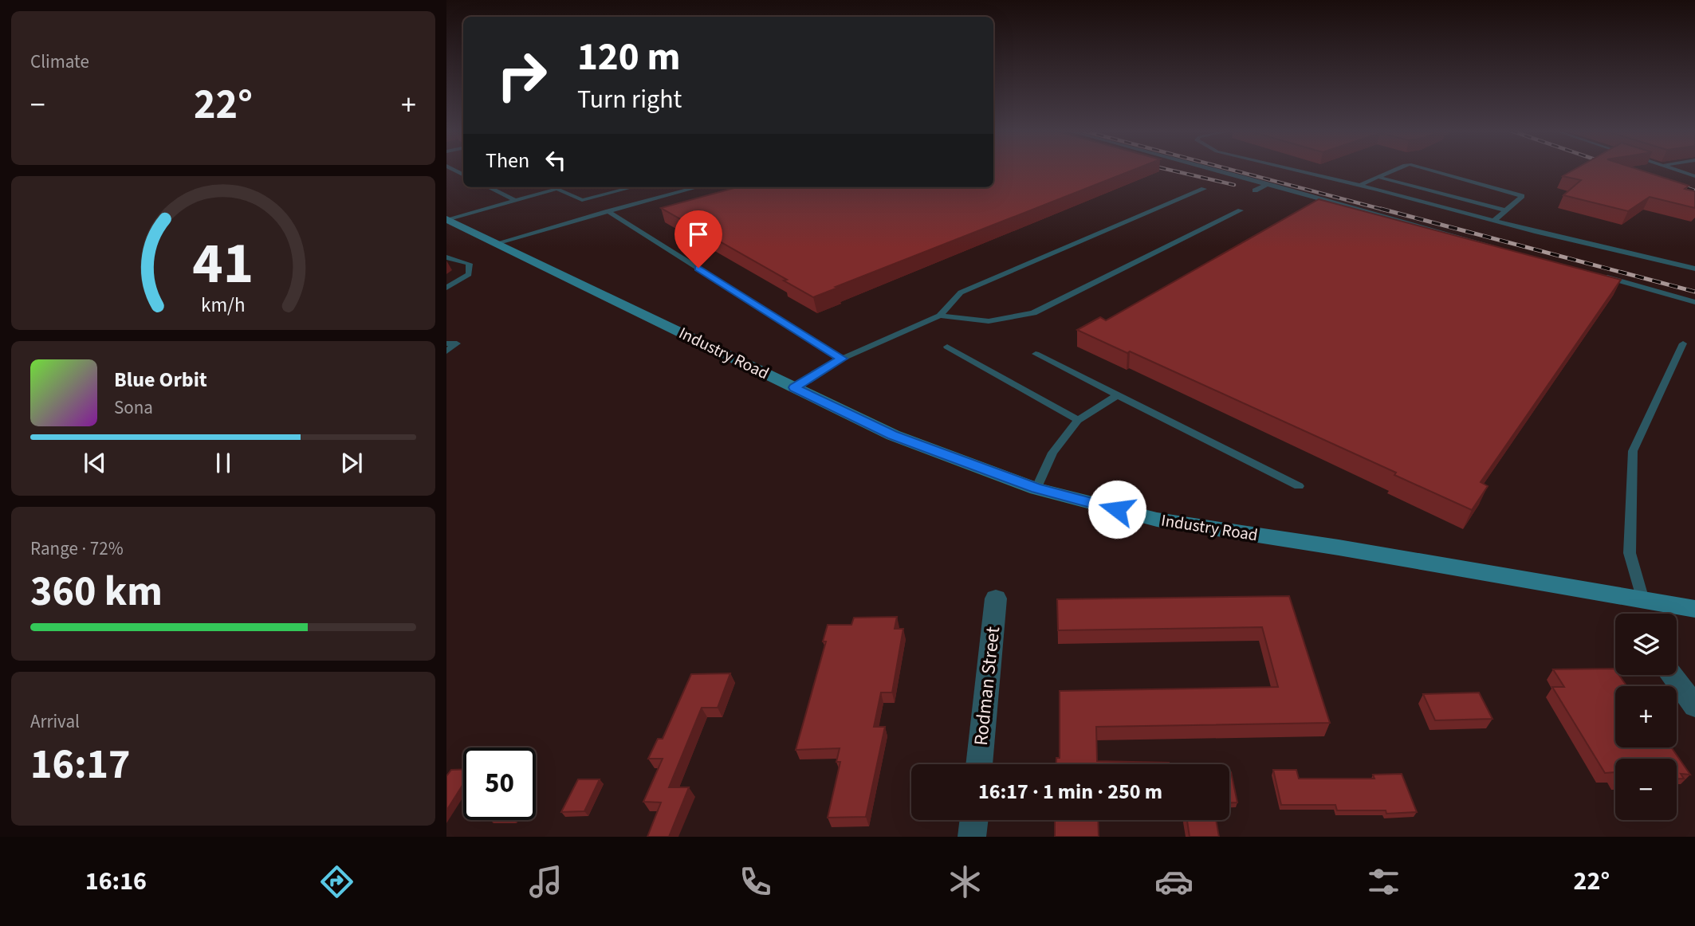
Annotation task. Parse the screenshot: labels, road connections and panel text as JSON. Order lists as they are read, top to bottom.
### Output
{
  "streets": {
    "main road": ["Industry Road"],
    "street": ["Rodman Street"]
  },
  "page": {
    "tile": [
      "Climate",
      ["Range · 72%", "360 km"],
      ["Arrival", "16:17"]
    ],
    "turn": ["120 m", "Turn right"],
    "heat": ["−", "22°", "+"],
    "then": "Then",
    "song": ["Blue Orbit", "Sona"],
    "map_buttons": ["+", "−"],
    "limit": "50",
    "trip": "16:17 · 1 min · 250 m",
    "tabs": ["16:16", "22°"],
    "gauge": ["41", "km/h"]
  }
}
